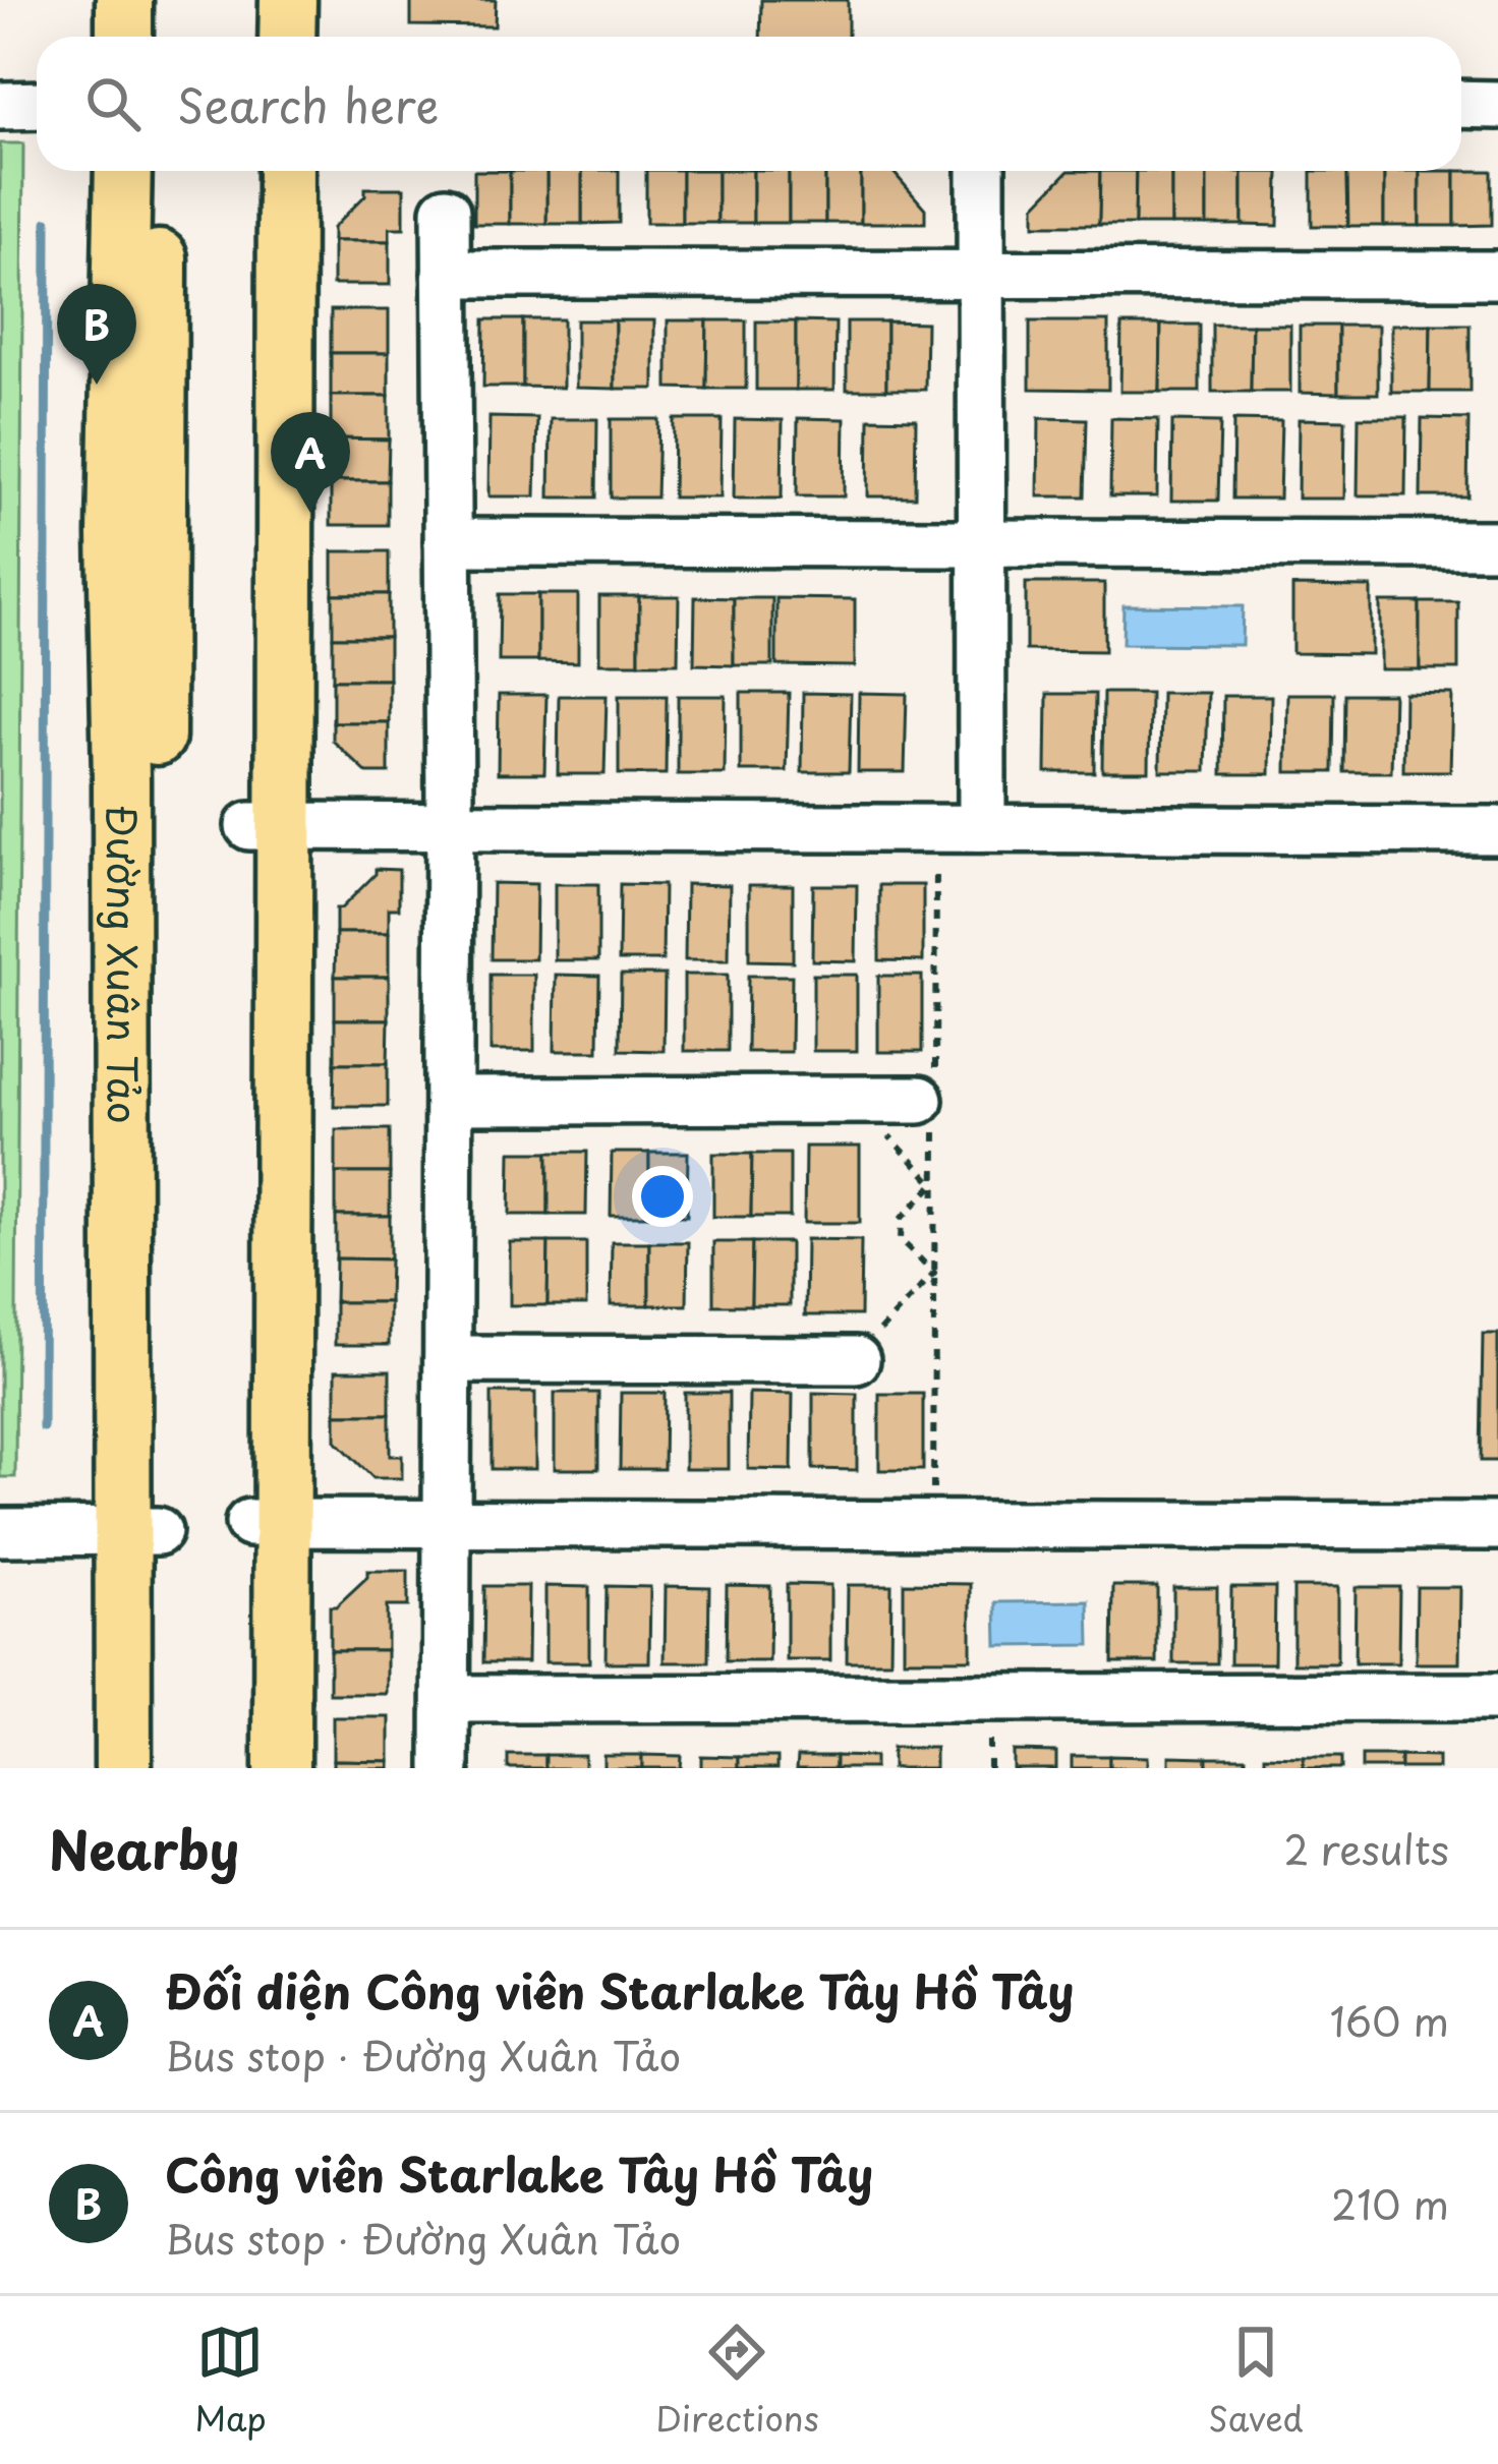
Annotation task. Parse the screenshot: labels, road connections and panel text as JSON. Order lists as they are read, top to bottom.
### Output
{
  "streets": {
    "main road": ["Đường Xuân Tảo"]
  },
  "page": {
    "search": "Search here",
    "pins": ["B", "A"],
    "heading": ["Nearby", "2 results"],
    "list": [
      {
        "mark": "A",
        "name": "Đối diện Công viên Starlake Tây Hồ Tây",
        "note": "Bus stop · Đường Xuân Tảo",
        "value": "160 m"
      },
      {
        "mark": "B",
        "name": "Công viên Starlake Tây Hồ Tây",
        "note": "Bus stop · Đường Xuân Tảo",
        "value": "210 m"
      }
    ],
    "nav": ["Map", "Directions", "Saved"]
  }
}
